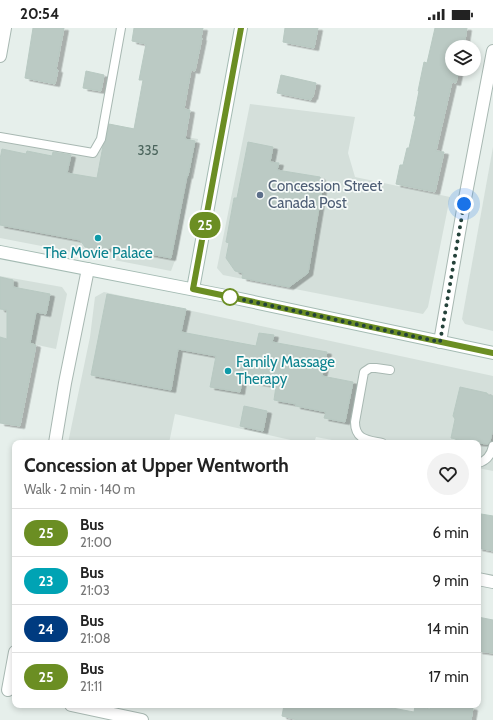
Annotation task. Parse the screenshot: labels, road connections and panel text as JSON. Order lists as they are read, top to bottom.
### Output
{
  "places": ["Concession Street Canada Post", "The Movie Palace", "Family Massage Therapy"],
  "lines": ["bus line 25"],
  "house_numbers": ["335"],
  "page": {
    "status": "20:54",
    "on_map": "25",
    "heading": ["Concession at Upper Wentworth", "Walk · 2 min · 140 m"],
    "list": [
      {
        "mark": "25",
        "name": "Bus",
        "note": "21:00",
        "value": "6 min"
      },
      {
        "mark": "23",
        "name": "Bus",
        "note": "21:03",
        "value": "9 min"
      },
      {
        "mark": "24",
        "name": "Bus",
        "note": "21:08",
        "value": "14 min"
      },
      {
        "mark": "25",
        "name": "Bus",
        "note": "21:11",
        "value": "17 min"
      }
    ]
  }
}
